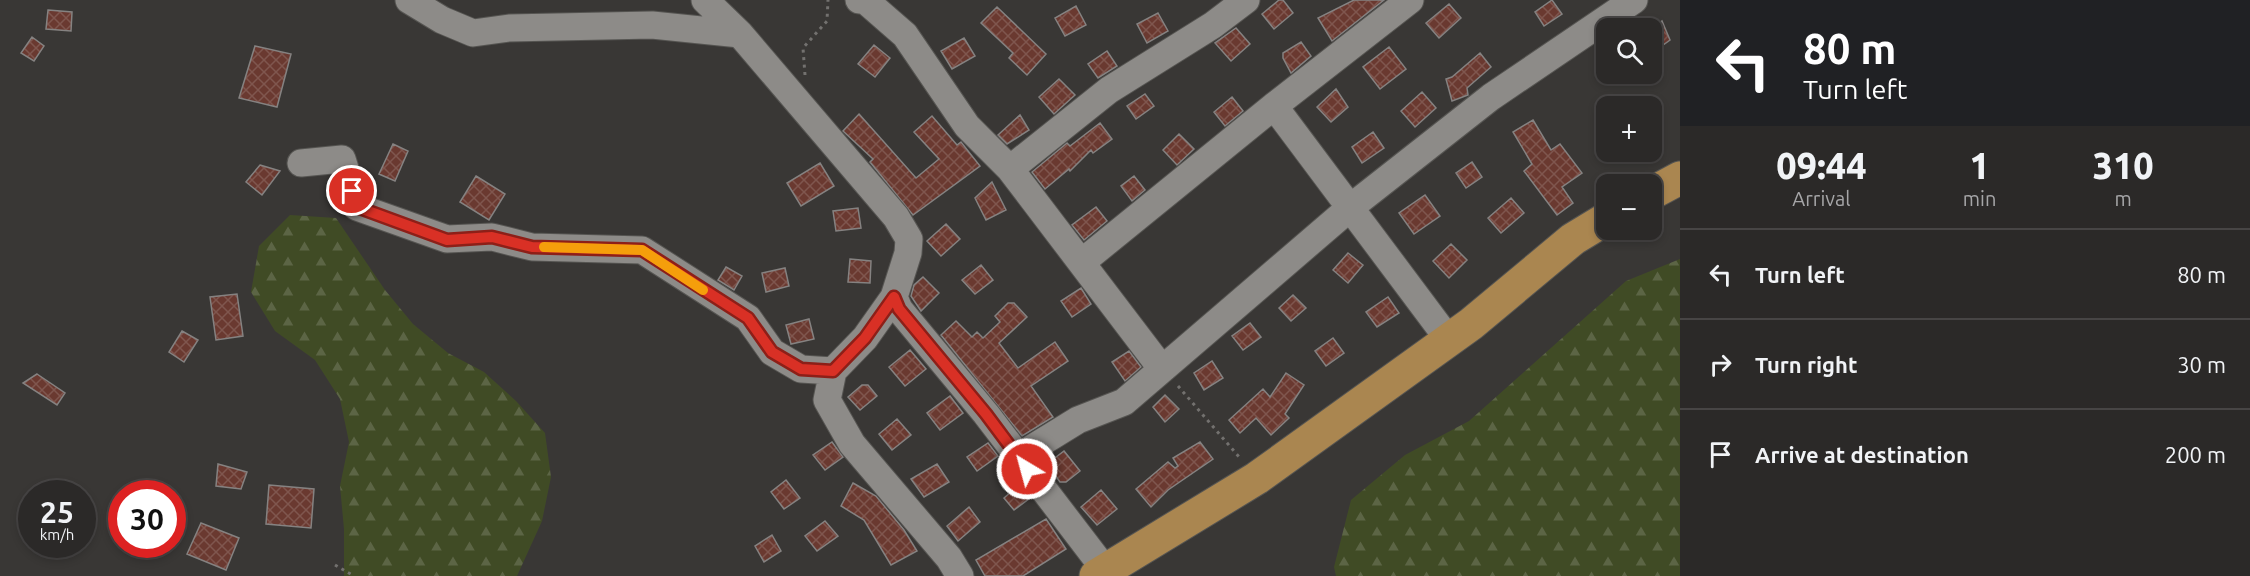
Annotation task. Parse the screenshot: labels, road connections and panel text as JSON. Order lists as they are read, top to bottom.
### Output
{
  "page": {
    "turn": ["80 m", "Turn left"],
    "map_buttons": ["+", "−"],
    "eta": [
      "09:44",
      "Arrival",
      "1",
      "min",
      "310",
      "m"
    ],
    "list": [
      {
        "name": "Turn left",
        "value": "80 m"
      },
      {
        "name": "Turn right",
        "value": "30 m"
      },
      {
        "name": "Arrive at destination",
        "value": "200 m"
      }
    ],
    "speed": "25 km/h",
    "limit": "30"
  }
}
